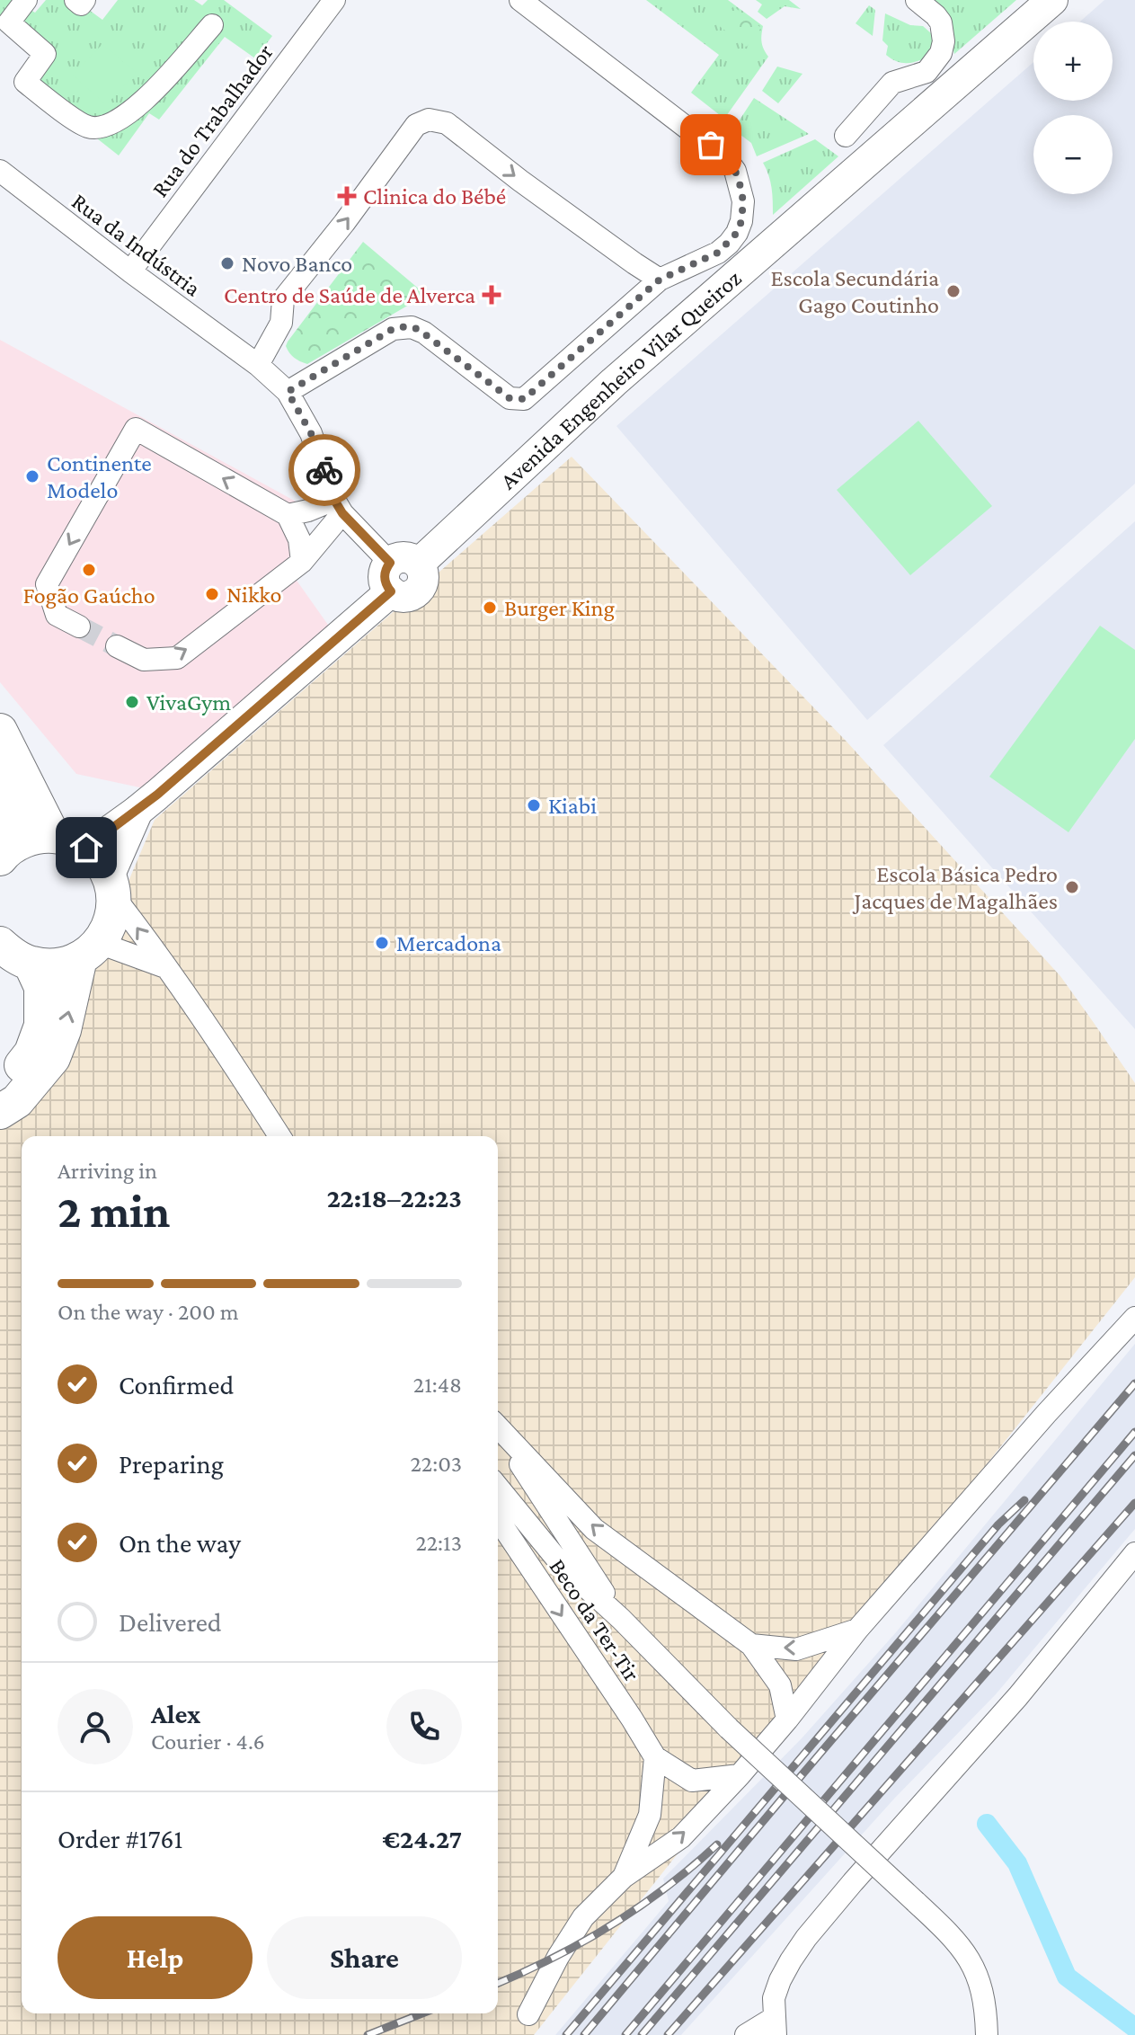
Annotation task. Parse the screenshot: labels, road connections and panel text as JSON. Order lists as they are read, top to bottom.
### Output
{
  "streets": {
    "main road": ["Avenida Engenheiro Vilar Queiroz"],
    "street": ["Rua do Trabalhador", "Rua da Indústria", "Beco da Ter-Tir"]
  },
  "crossings": [
    ["Rua do Trabalhador", "Rua da Indústria"],
    ["Rua da Indústria", "Avenida Engenheiro Vilar Queiroz"]
  ],
  "places": {
    "health": ["Clinica do Bébé", "Centro de Saúde de Alverca"],
    "other": [
      "Novo Banco",
      "Escola Secundária Gago Coutinho",
      "Continente Modelo",
      "Fogão Gaúcho",
      "Nikko",
      "Burger King",
      "VivaGym",
      "Kiabi",
      "Escola Básica Pedro Jacques de Magalhães",
      "Mercadona"
    ]
  },
  "page": {
    "map_buttons": ["+", "−"],
    "heading": ["2 min", "Arriving in", "22:18–22:23"],
    "panel": [
      "Alex",
      "Courier · 4.6",
      "Order #1761",
      "€24.27"
    ],
    "bar": "On the way · 200 m",
    "list": [
      ["Confirmed", "21:48"],
      ["Preparing", "22:03"],
      ["On the way", "22:13"],
      "Delivered"
    ],
    "buttons": ["Help", "Share"]
  }
}
